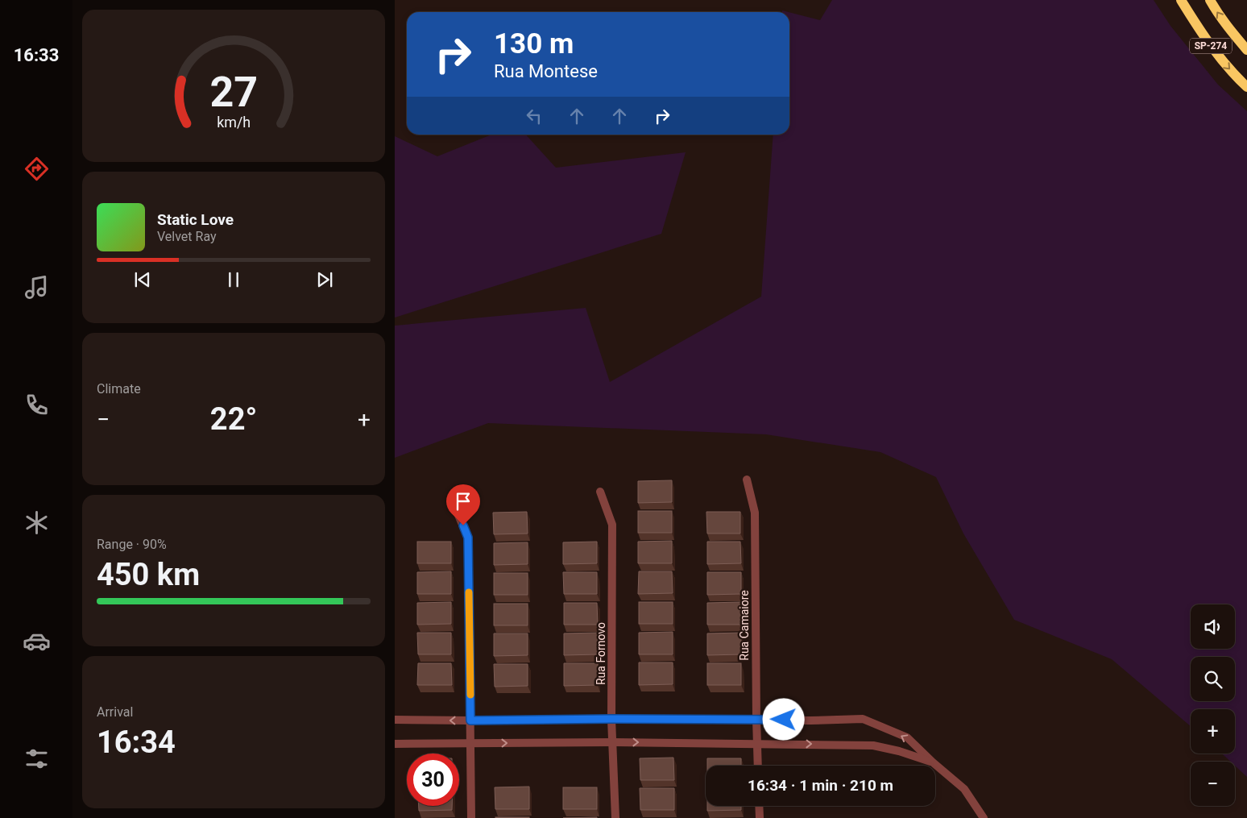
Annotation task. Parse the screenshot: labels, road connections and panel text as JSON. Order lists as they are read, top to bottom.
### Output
{
  "streets": {
    "main road": ["SP-274"],
    "street": ["Rua Camaiore", "Rua Fornovo"]
  },
  "page": {
    "tabs": "16:33",
    "turn": ["130 m", "Rua Montese"],
    "song": ["Static Love", "Velvet Ray"],
    "tile": [
      "Climate",
      ["Range · 90%", "450 km"],
      ["Arrival", "16:34"]
    ],
    "heat": ["−", "22°", "+"],
    "map_buttons": ["+", "−"],
    "limit": "30",
    "trip": "16:34 · 1 min · 210 m",
    "gauge": ["27", "km/h"]
  }
}
